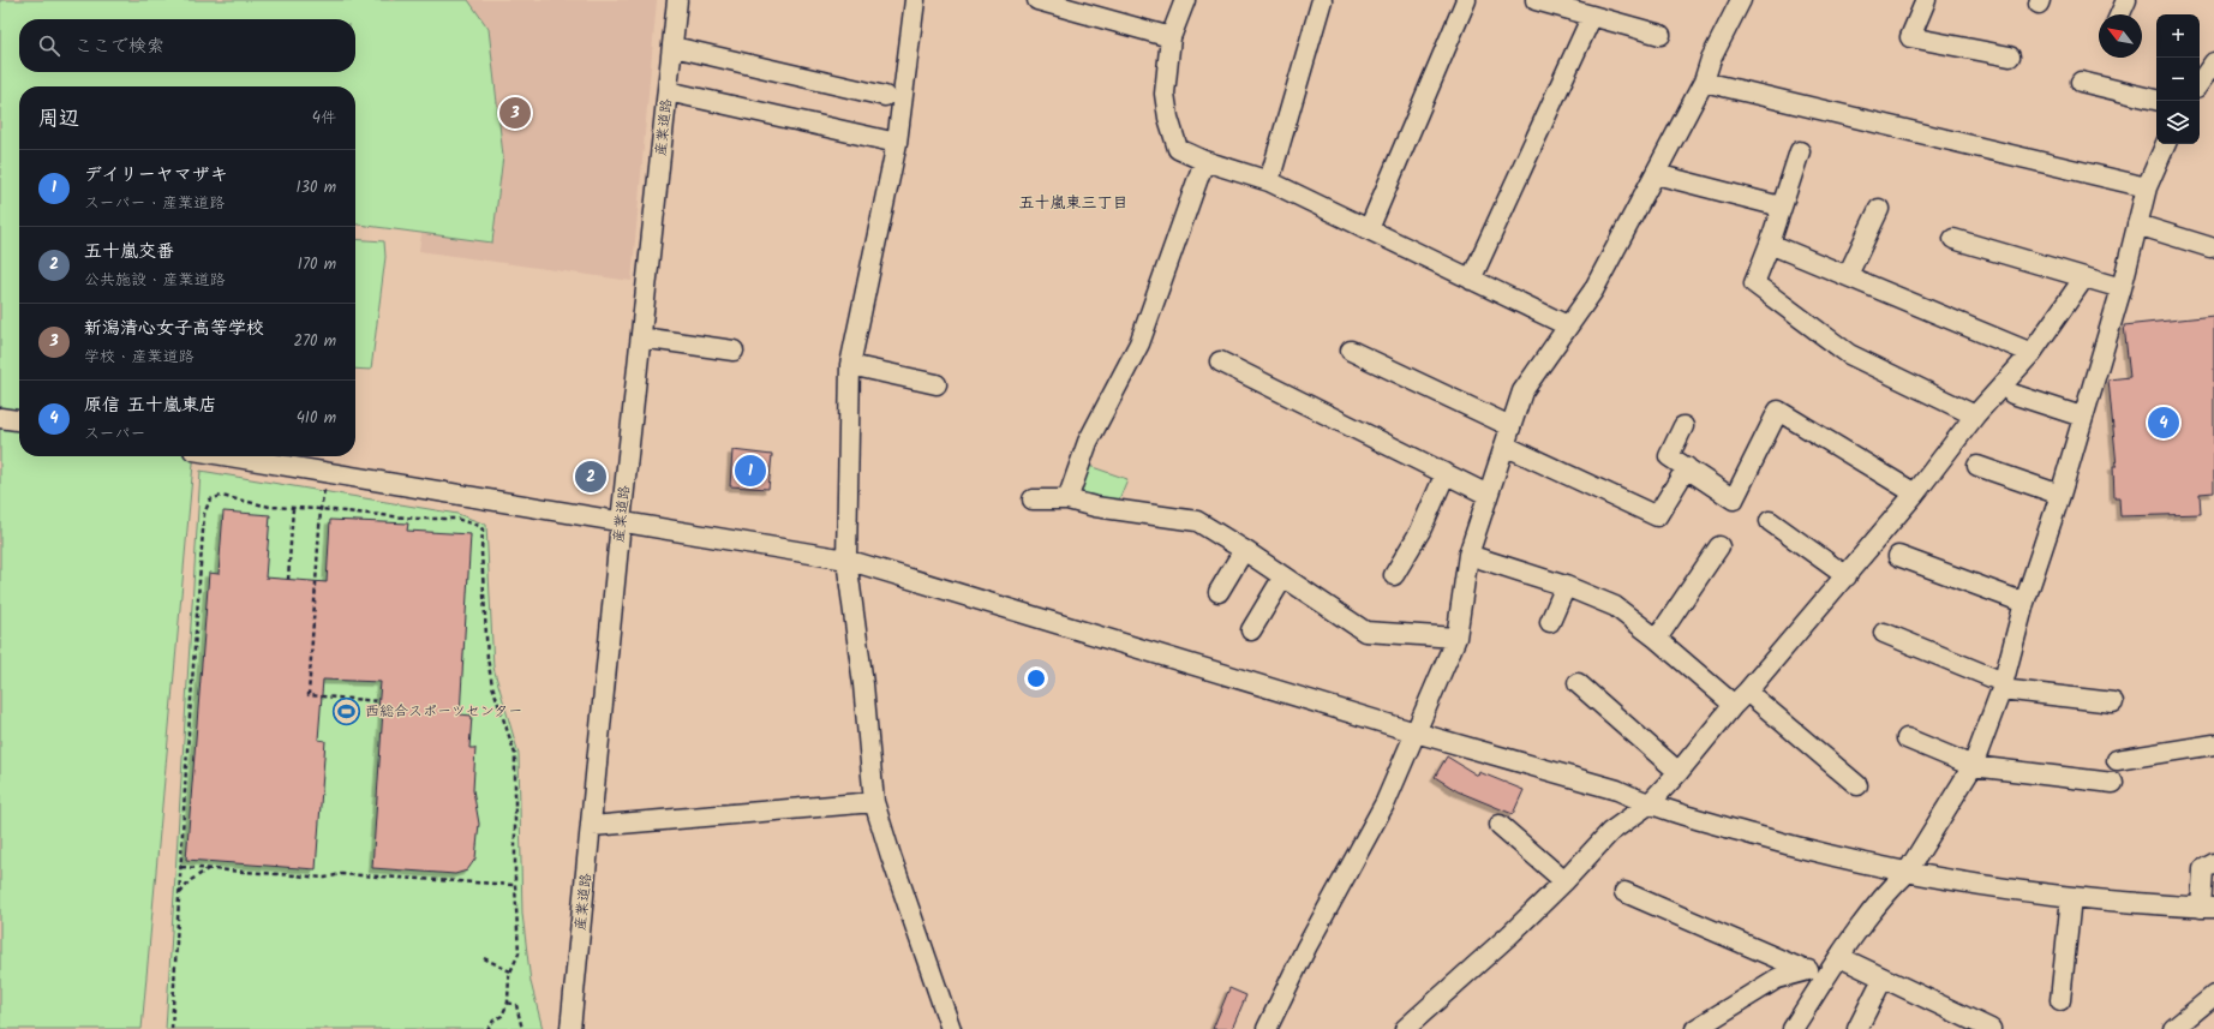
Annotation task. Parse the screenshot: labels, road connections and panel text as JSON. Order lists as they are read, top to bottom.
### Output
{
  "streets": {
    "street": ["産業道路"]
  },
  "districts": ["五十嵐東三丁目"],
  "places": {
    "sports": ["西総合スポーツセンター"]
  },
  "north": "top left",
  "page": {
    "map_buttons": ["+", "−"],
    "search": "ここで検索",
    "heading": ["周辺", "4件"],
    "pins": [
      "3",
      "4",
      "1",
      "2"
    ],
    "list": [
      {
        "mark": "1",
        "name": "デイリーヤマザキ",
        "note": "スーパー · 産業道路",
        "value": "130 m"
      },
      {
        "mark": "2",
        "name": "五十嵐交番",
        "note": "公共施設 · 産業道路",
        "value": "170 m"
      },
      {
        "mark": "3",
        "name": "新潟清心女子高等学校",
        "note": "学校 · 産業道路",
        "value": "270 m"
      },
      {
        "mark": "4",
        "name": "原信 五十嵐東店",
        "note": "スーパー",
        "value": "410 m"
      }
    ]
  }
}
